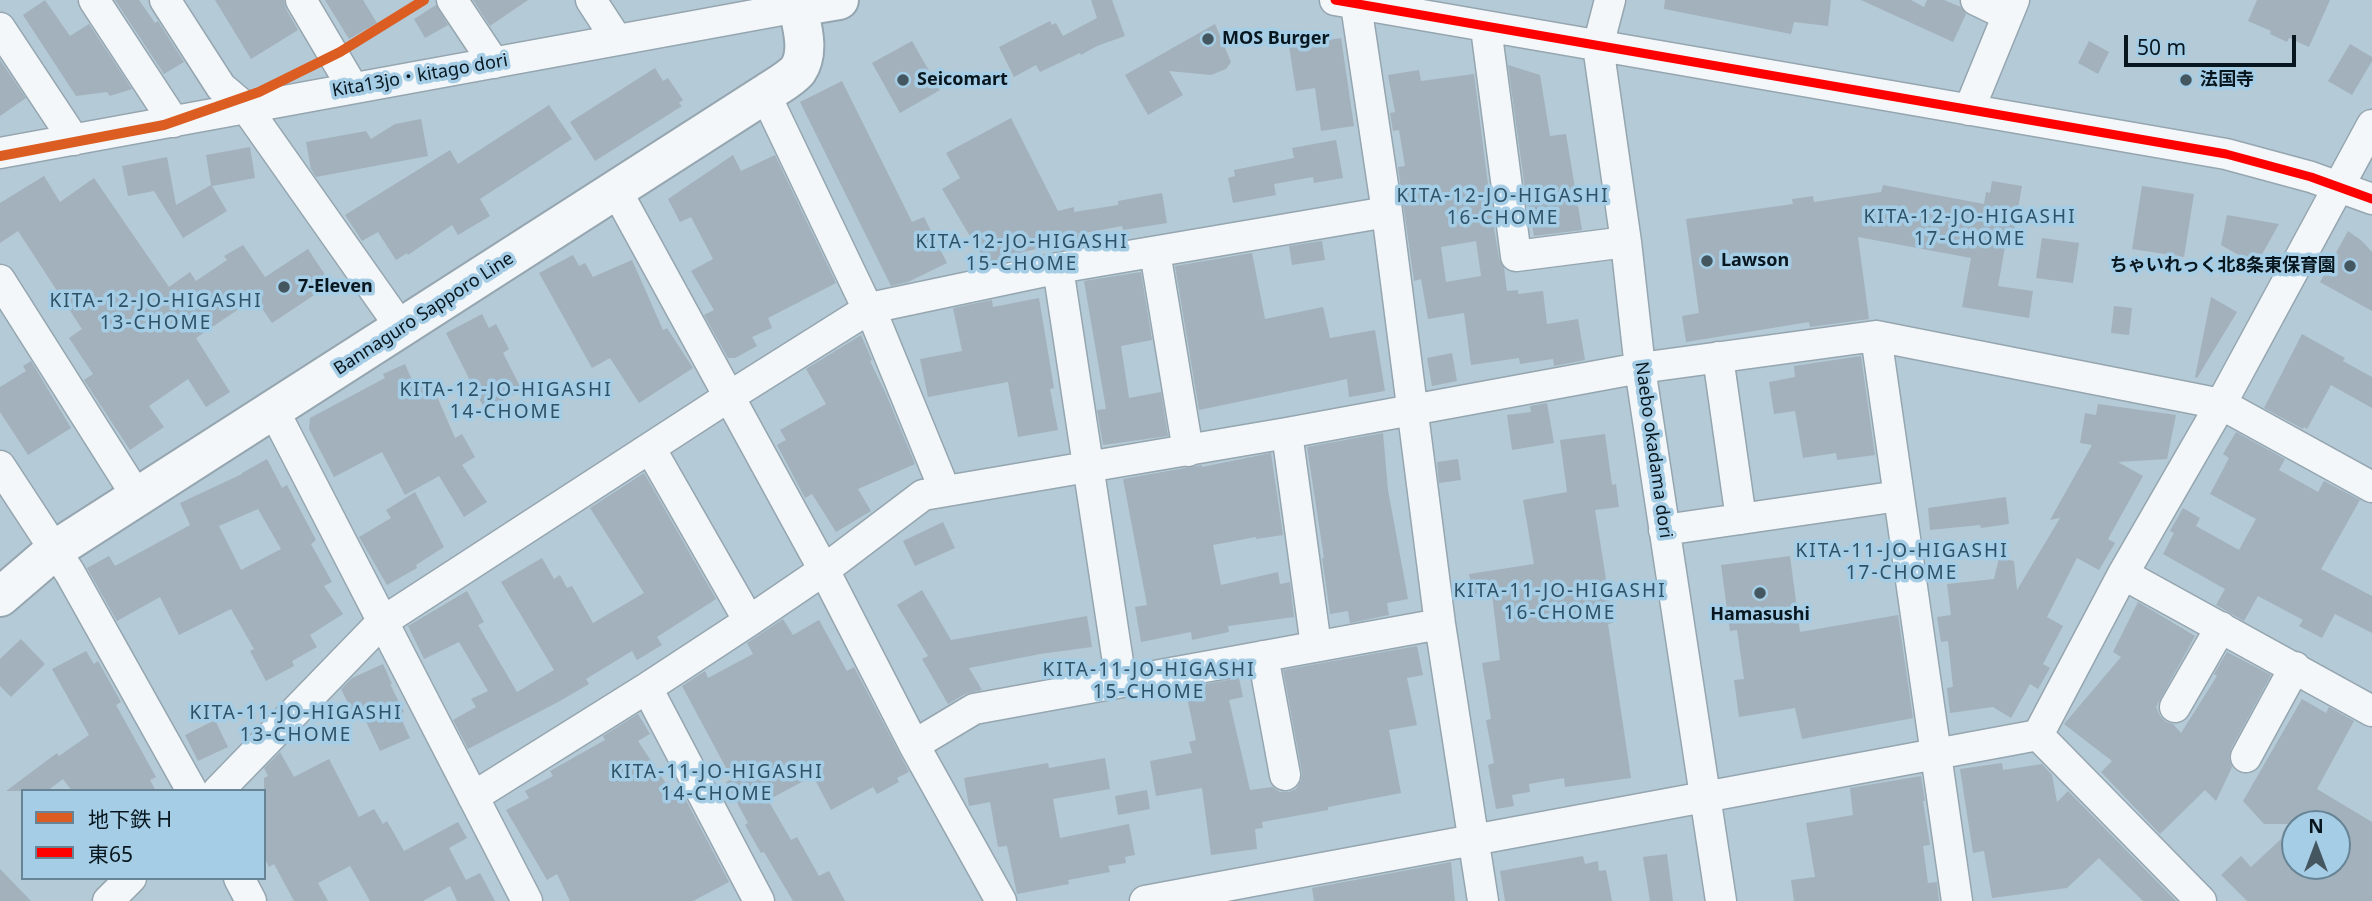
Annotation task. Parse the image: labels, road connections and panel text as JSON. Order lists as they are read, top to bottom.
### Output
{
  "streets": {
    "main road": ["Kita13jo・kitago dori", "Bannaguro Sapporo Line"],
    "street": ["Naebo okadama dori"]
  },
  "crossings": [
    ["Kita13jo・kitago dori", "Bannaguro Sapporo Line"]
  ],
  "districts": [
    "KITA-12-JO-HIGASHI 16-CHOME",
    "KITA-12-JO-HIGASHI 17-CHOME",
    "KITA-12-JO-HIGASHI 15-CHOME",
    "KITA-12-JO-HIGASHI 13-CHOME",
    "KITA-12-JO-HIGASHI 14-CHOME",
    "KITA-11-JO-HIGASHI 17-CHOME",
    "KITA-11-JO-HIGASHI 16-CHOME",
    "KITA-11-JO-HIGASHI 15-CHOME",
    "KITA-11-JO-HIGASHI 13-CHOME",
    "KITA-11-JO-HIGASHI 14-CHOME"
  ],
  "places": [
    "MOS Burger",
    "Seicomart",
    "法国寺",
    "Lawson",
    "ちゃいれっく北8条東保育園",
    "7-Eleven",
    "Hamasushi"
  ],
  "lines": ["metro line H", "transit line 東65"],
  "legend": ["地下鉄 H", "東65"],
  "scale_bar": "50 m",
  "north": "top"
}
